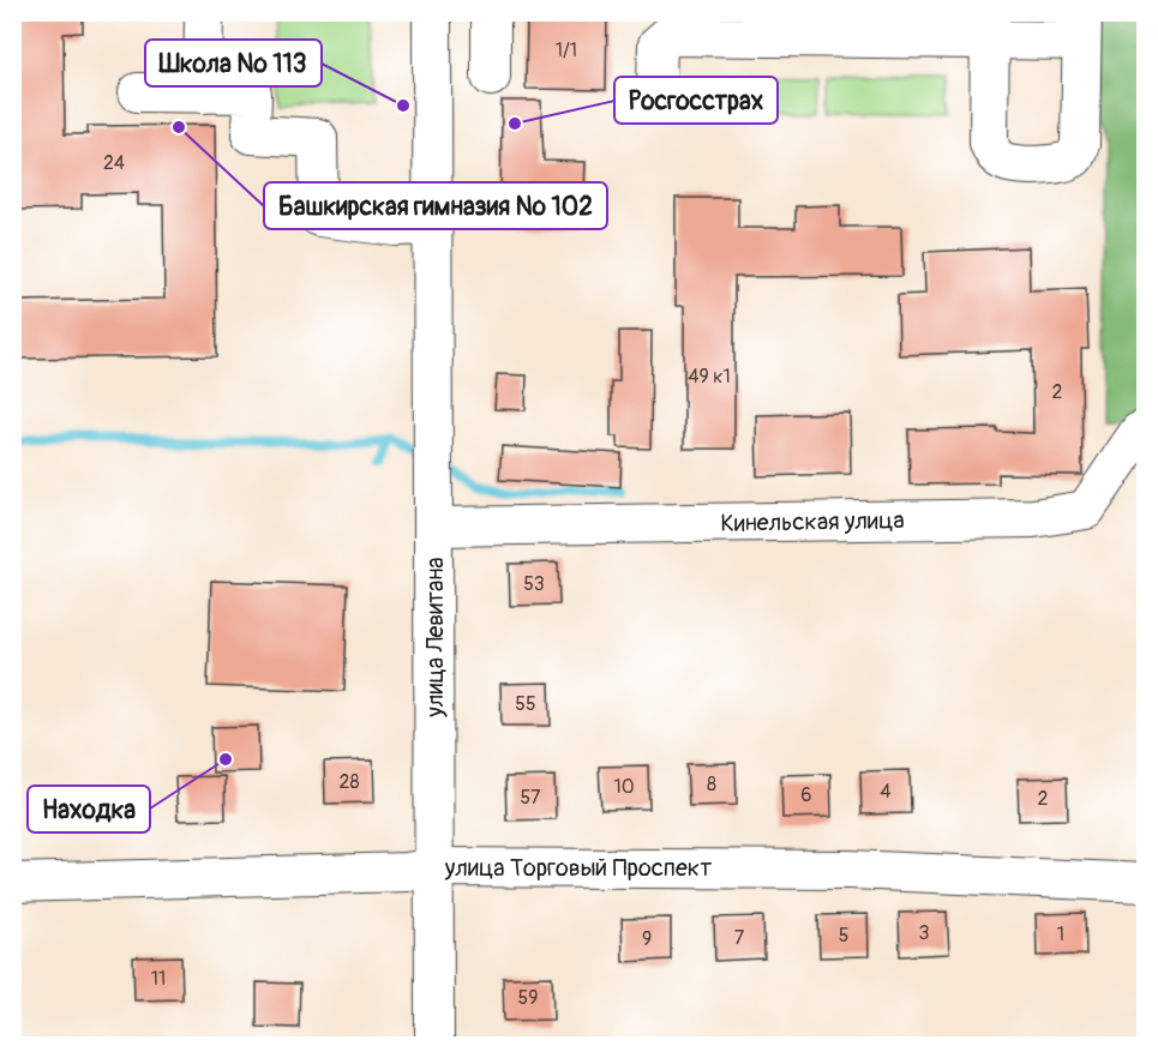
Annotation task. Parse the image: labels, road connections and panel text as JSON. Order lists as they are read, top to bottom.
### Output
{
  "streets": {
    "street": ["Кинельская улица", "улица Левитана", "улица Торговый Проспект"]
  },
  "crossings": [
    ["Кинельская улица", "улица Левитана"],
    ["улица Левитана", "улица Торговый Проспект"]
  ],
  "places": [
    "Школа № 113",
    "Росгосстрах",
    "Башкирская гимназия № 102",
    "Находка"
  ],
  "house_numbers": [
    "1/1",
    "24",
    "49 к1",
    "2",
    "53",
    "55",
    "28",
    "8",
    "10",
    "4",
    "6",
    "57",
    "2",
    "3",
    "1",
    "5",
    "7",
    "9",
    "11",
    "59"
  ]
}
